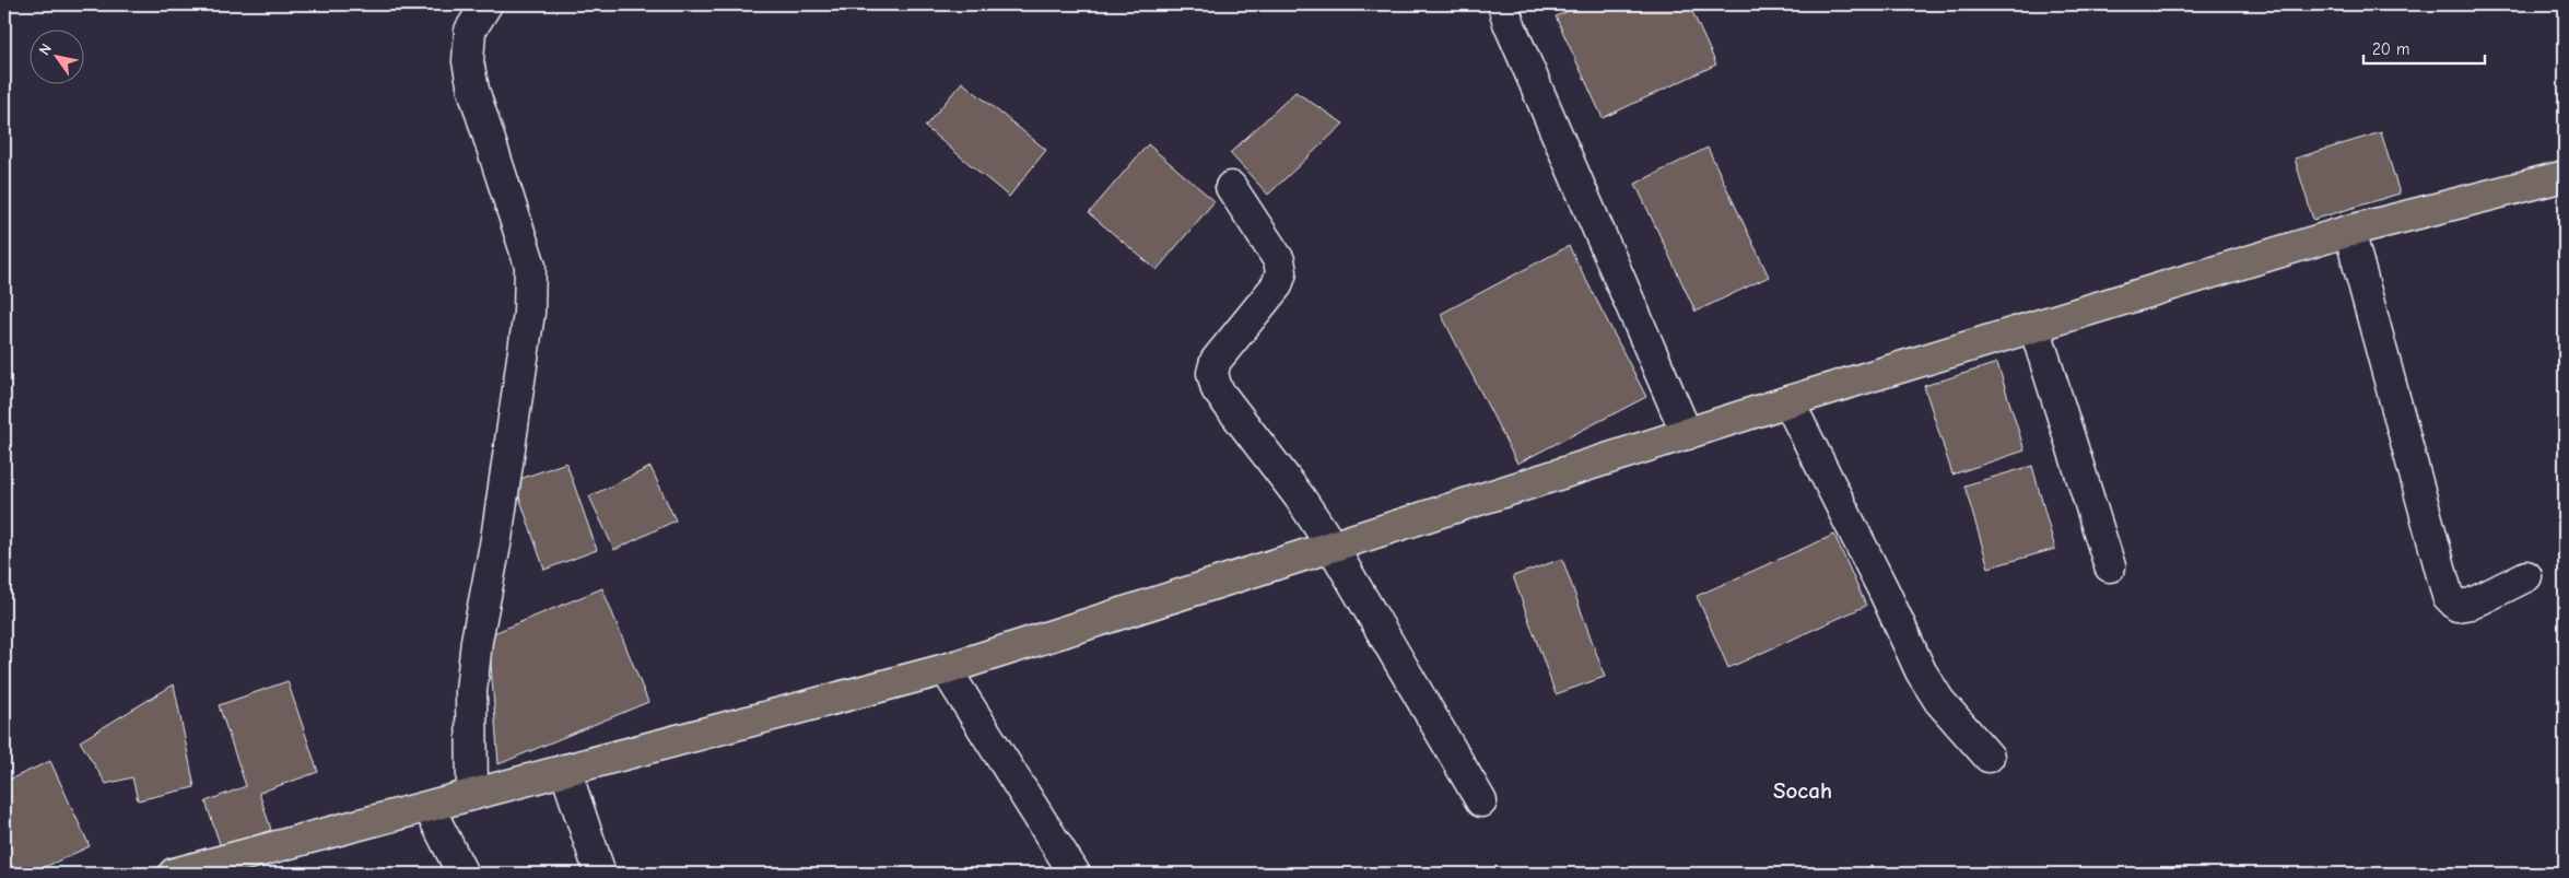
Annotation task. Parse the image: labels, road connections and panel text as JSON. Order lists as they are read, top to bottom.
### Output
{
  "districts": ["Socah"],
  "scale_bar": "20 m",
  "north": "top left"
}
